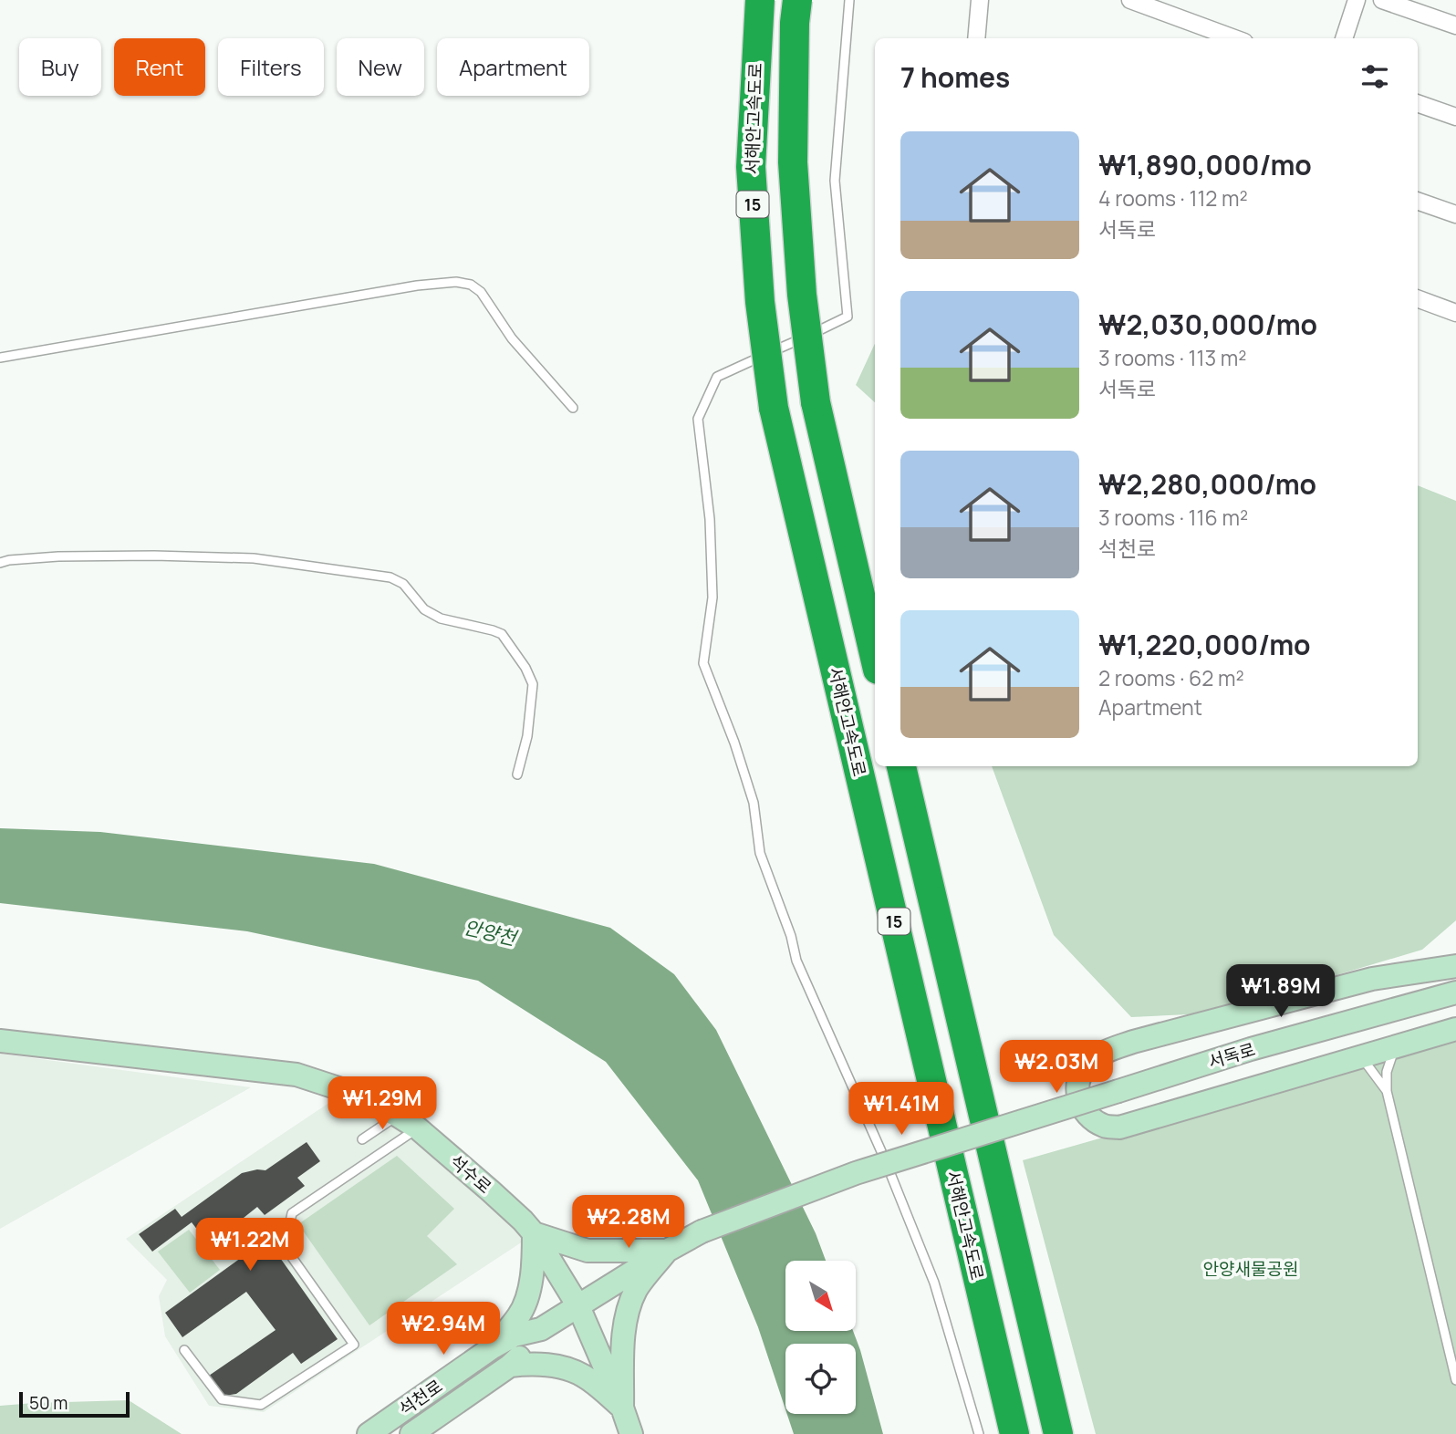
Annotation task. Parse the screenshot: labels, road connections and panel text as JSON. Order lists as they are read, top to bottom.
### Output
{
  "streets": {
    "highway": ["서해안고속도로", "15"],
    "street": ["서독로", "석수로", "석천로"]
  },
  "crossings": [
    ["서독로", "석천로"],
    ["석수로", "석천로"]
  ],
  "water": ["안양천"],
  "parks": ["안양새물공원"],
  "scale_bar": "50 m",
  "north": "bottom right",
  "page": {
    "chip": [
      "Buy",
      "Rent",
      "Filters",
      "New",
      "Apartment"
    ],
    "heading": "7 homes",
    "list": [
      {
        "name": "₩1,890,000/mo",
        "note": "4 rooms · 112 m² · 서독로"
      },
      {
        "name": "₩2,030,000/mo",
        "note": "3 rooms · 113 m² · 서독로"
      },
      {
        "name": "₩2,280,000/mo",
        "note": "3 rooms · 116 m² · 석천로"
      },
      {
        "name": "₩1,220,000/mo",
        "note": "2 rooms · 62 m² · Apartment"
      }
    ],
    "price": [
      "₩1.89M",
      "₩2.03M",
      "₩1.29M",
      "₩1.41M",
      "₩2.28M",
      "₩1.22M",
      "₩2.94M"
    ],
    "scale": "50 m"
  }
}
